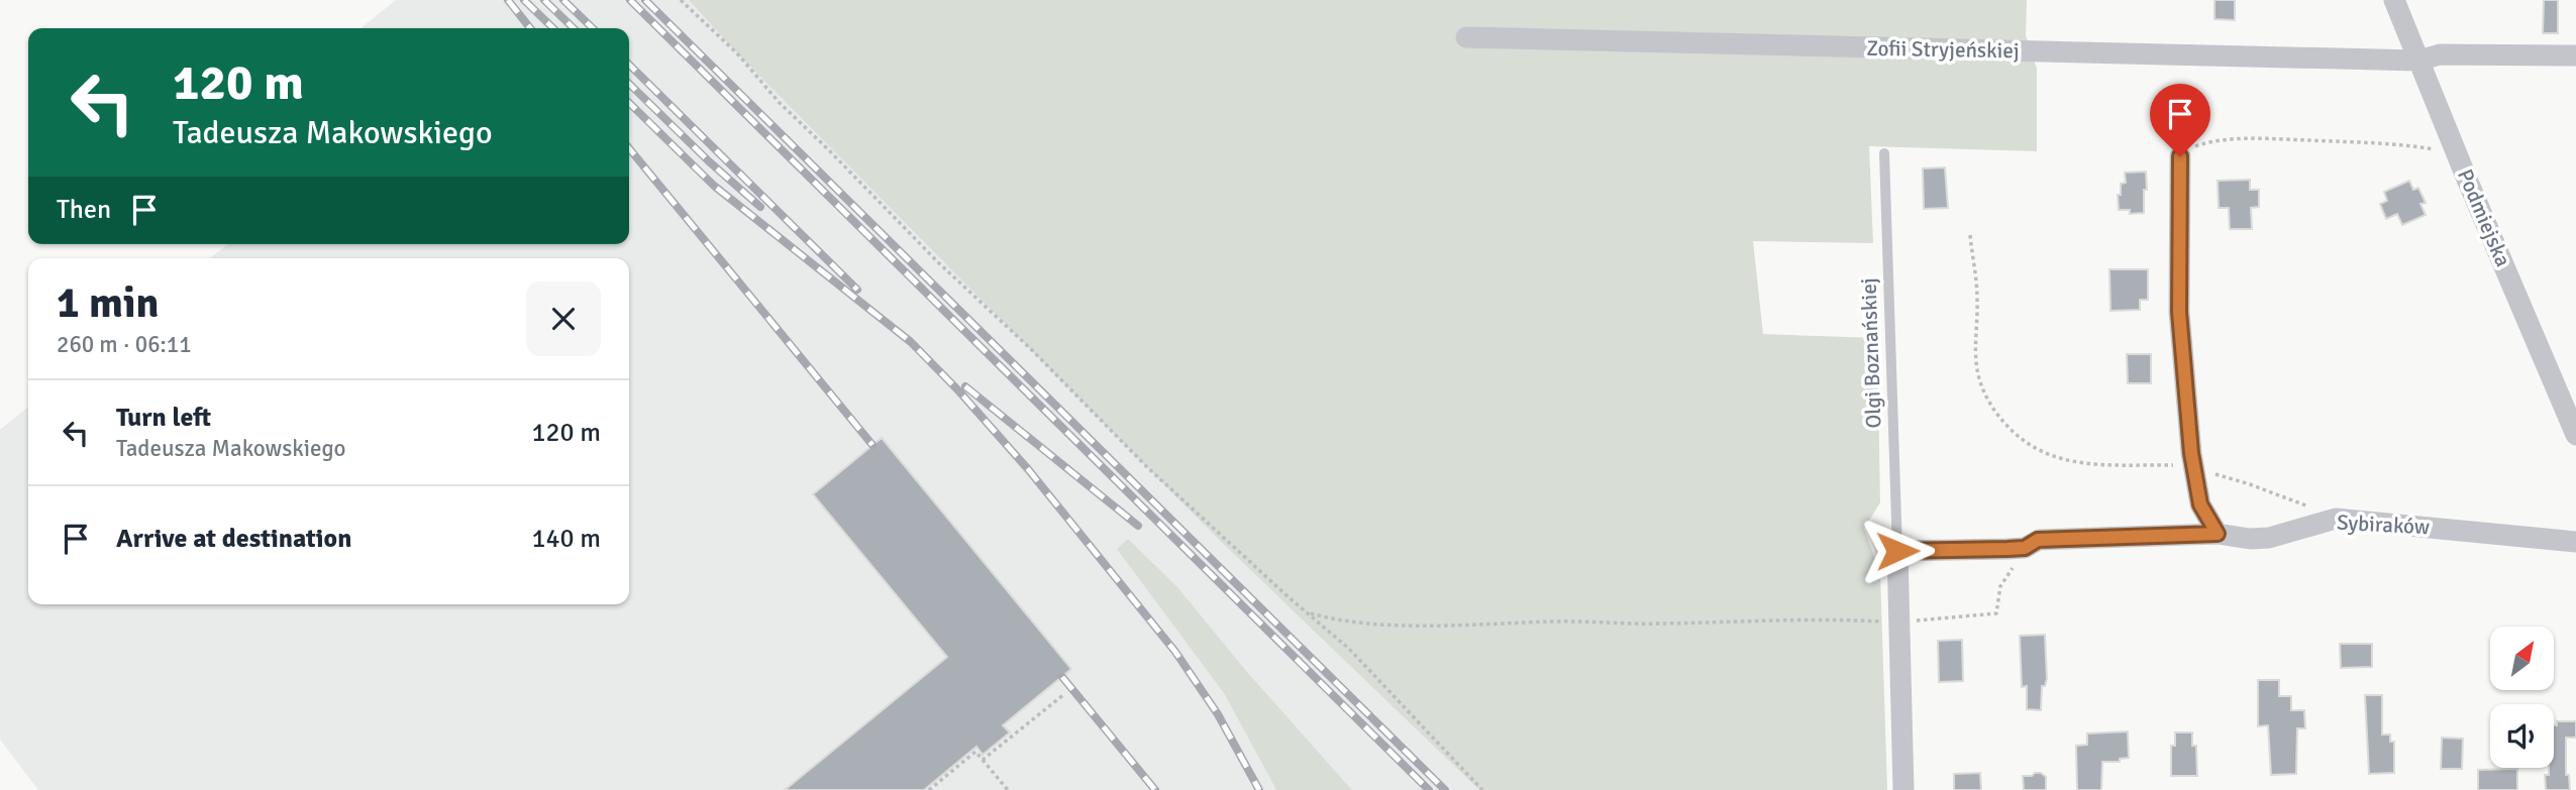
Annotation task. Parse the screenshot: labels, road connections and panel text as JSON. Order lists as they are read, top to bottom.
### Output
{
  "streets": {
    "street": ["Zofii Stryjeńskiej", "Podmiejska", "Sybiraków"],
    "lane": ["Olgi Boznańskiej"]
  },
  "crossings": [
    ["Zofii Stryjeńskiej", "Podmiejska"],
    ["Olgi Boznańskiej", "Sybiraków"]
  ],
  "north": "top right",
  "page": {
    "turn": ["120 m", "Tadeusza Makowskiego"],
    "then": "Then",
    "heading": ["1 min", "260 m · 06:11"],
    "list": [
      {
        "name": "Turn left",
        "note": "Tadeusza Makowskiego",
        "value": "120 m"
      },
      {
        "name": "Arrive at destination",
        "value": "140 m"
      }
    ]
  }
}
